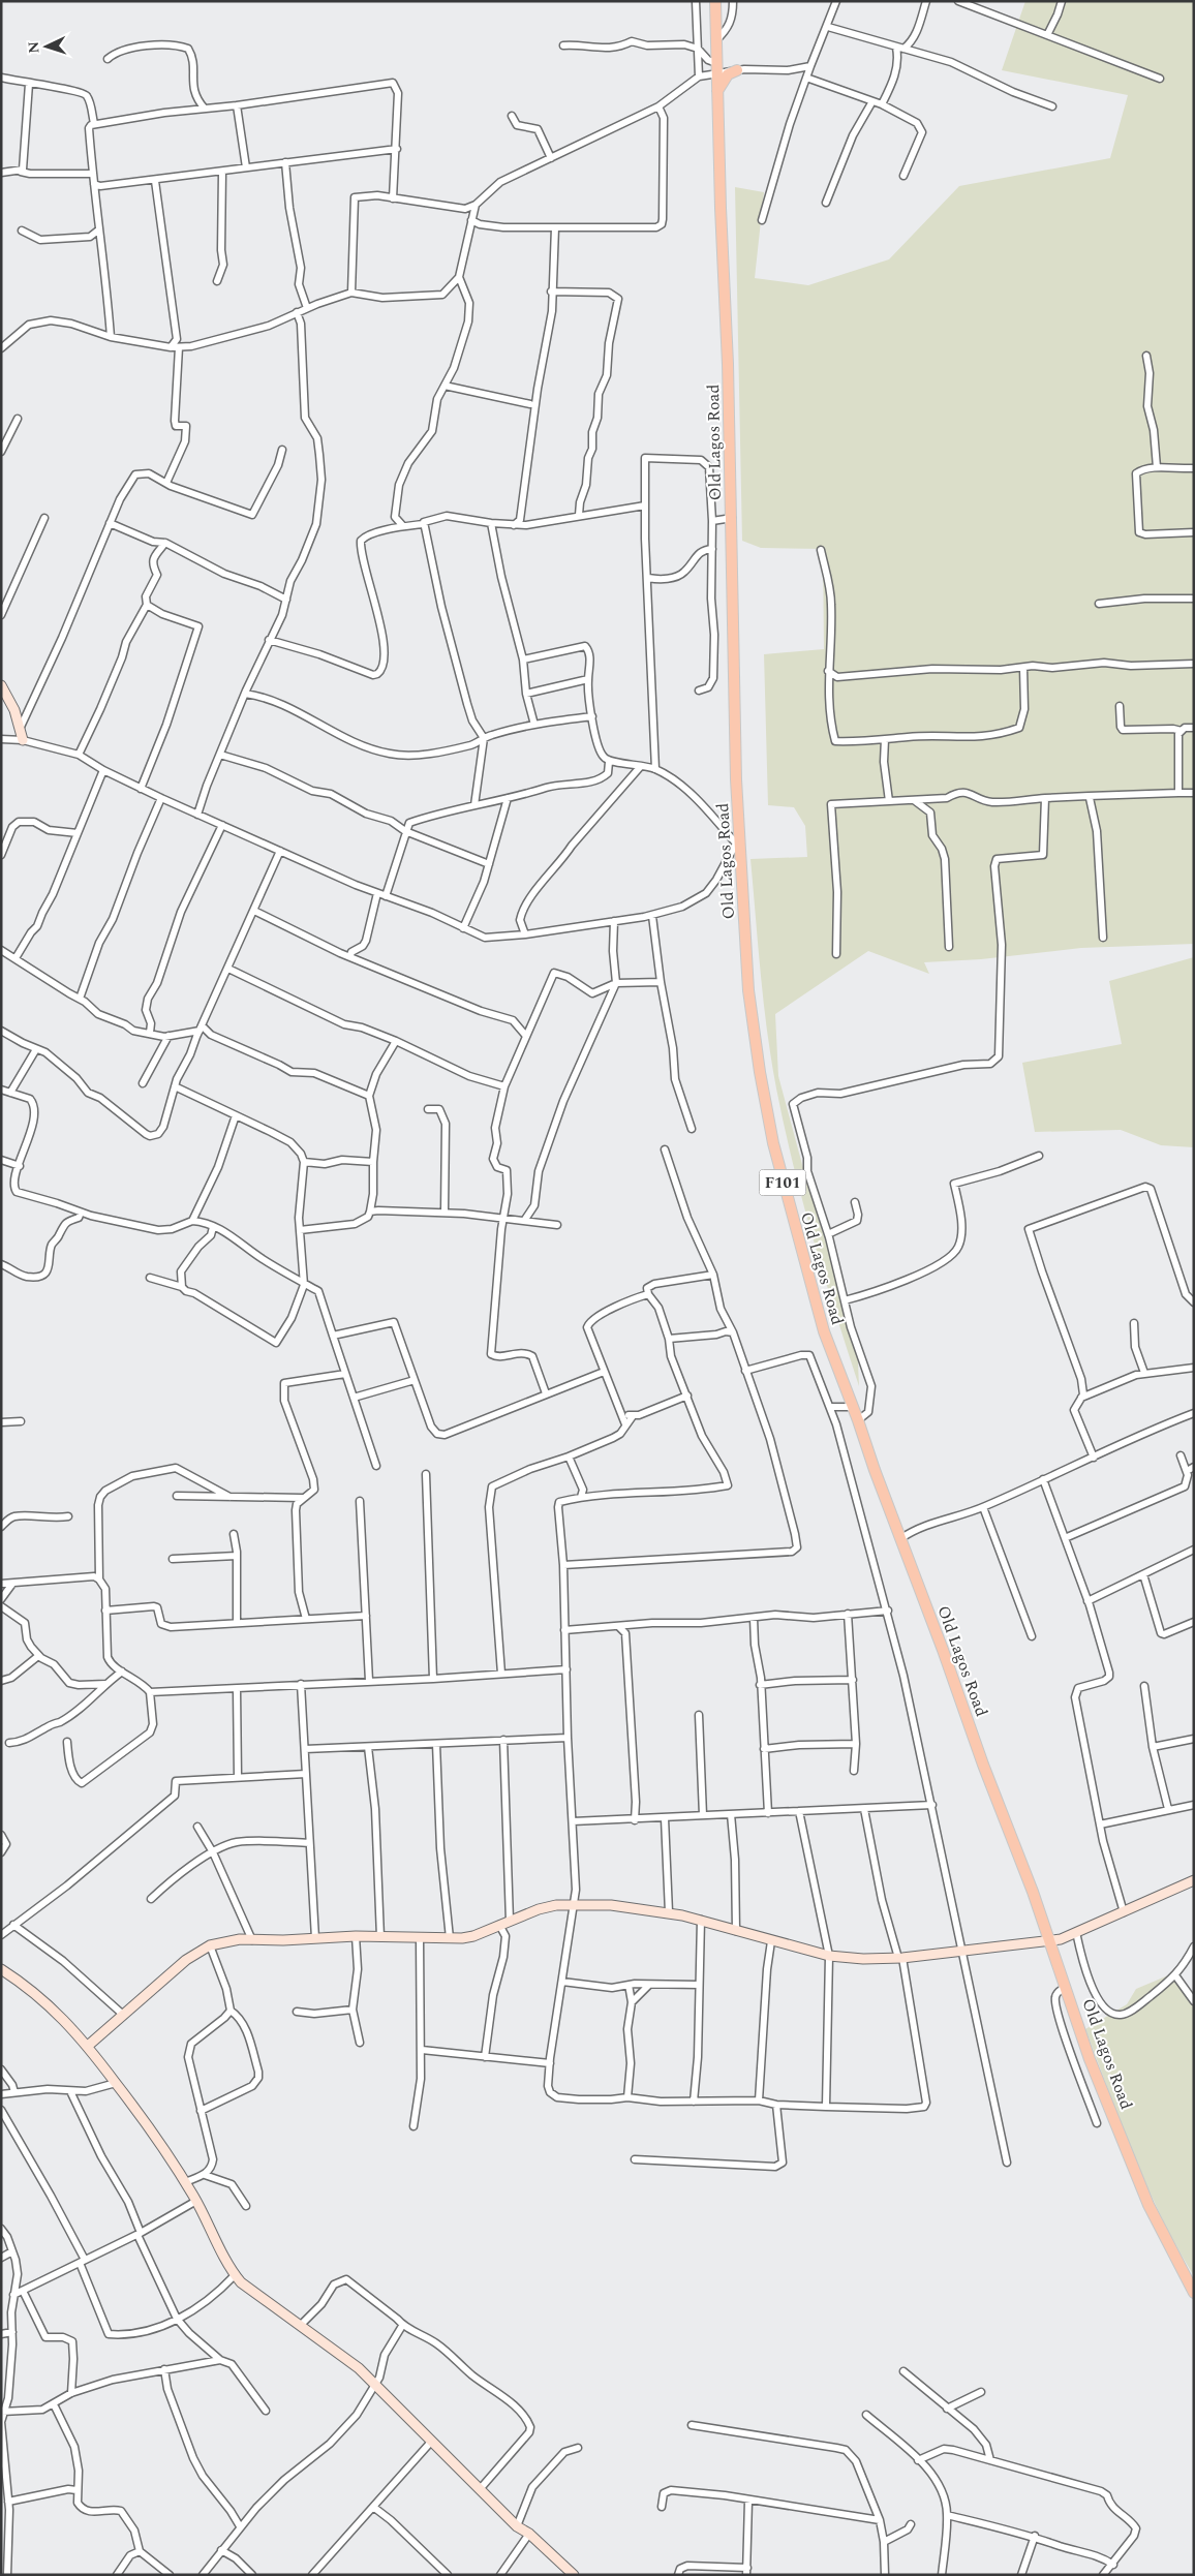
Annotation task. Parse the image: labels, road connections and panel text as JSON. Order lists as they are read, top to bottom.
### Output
{
  "streets": {
    "main road": ["Old Lagos Road", "F101"]
  },
  "north": "left"
}
